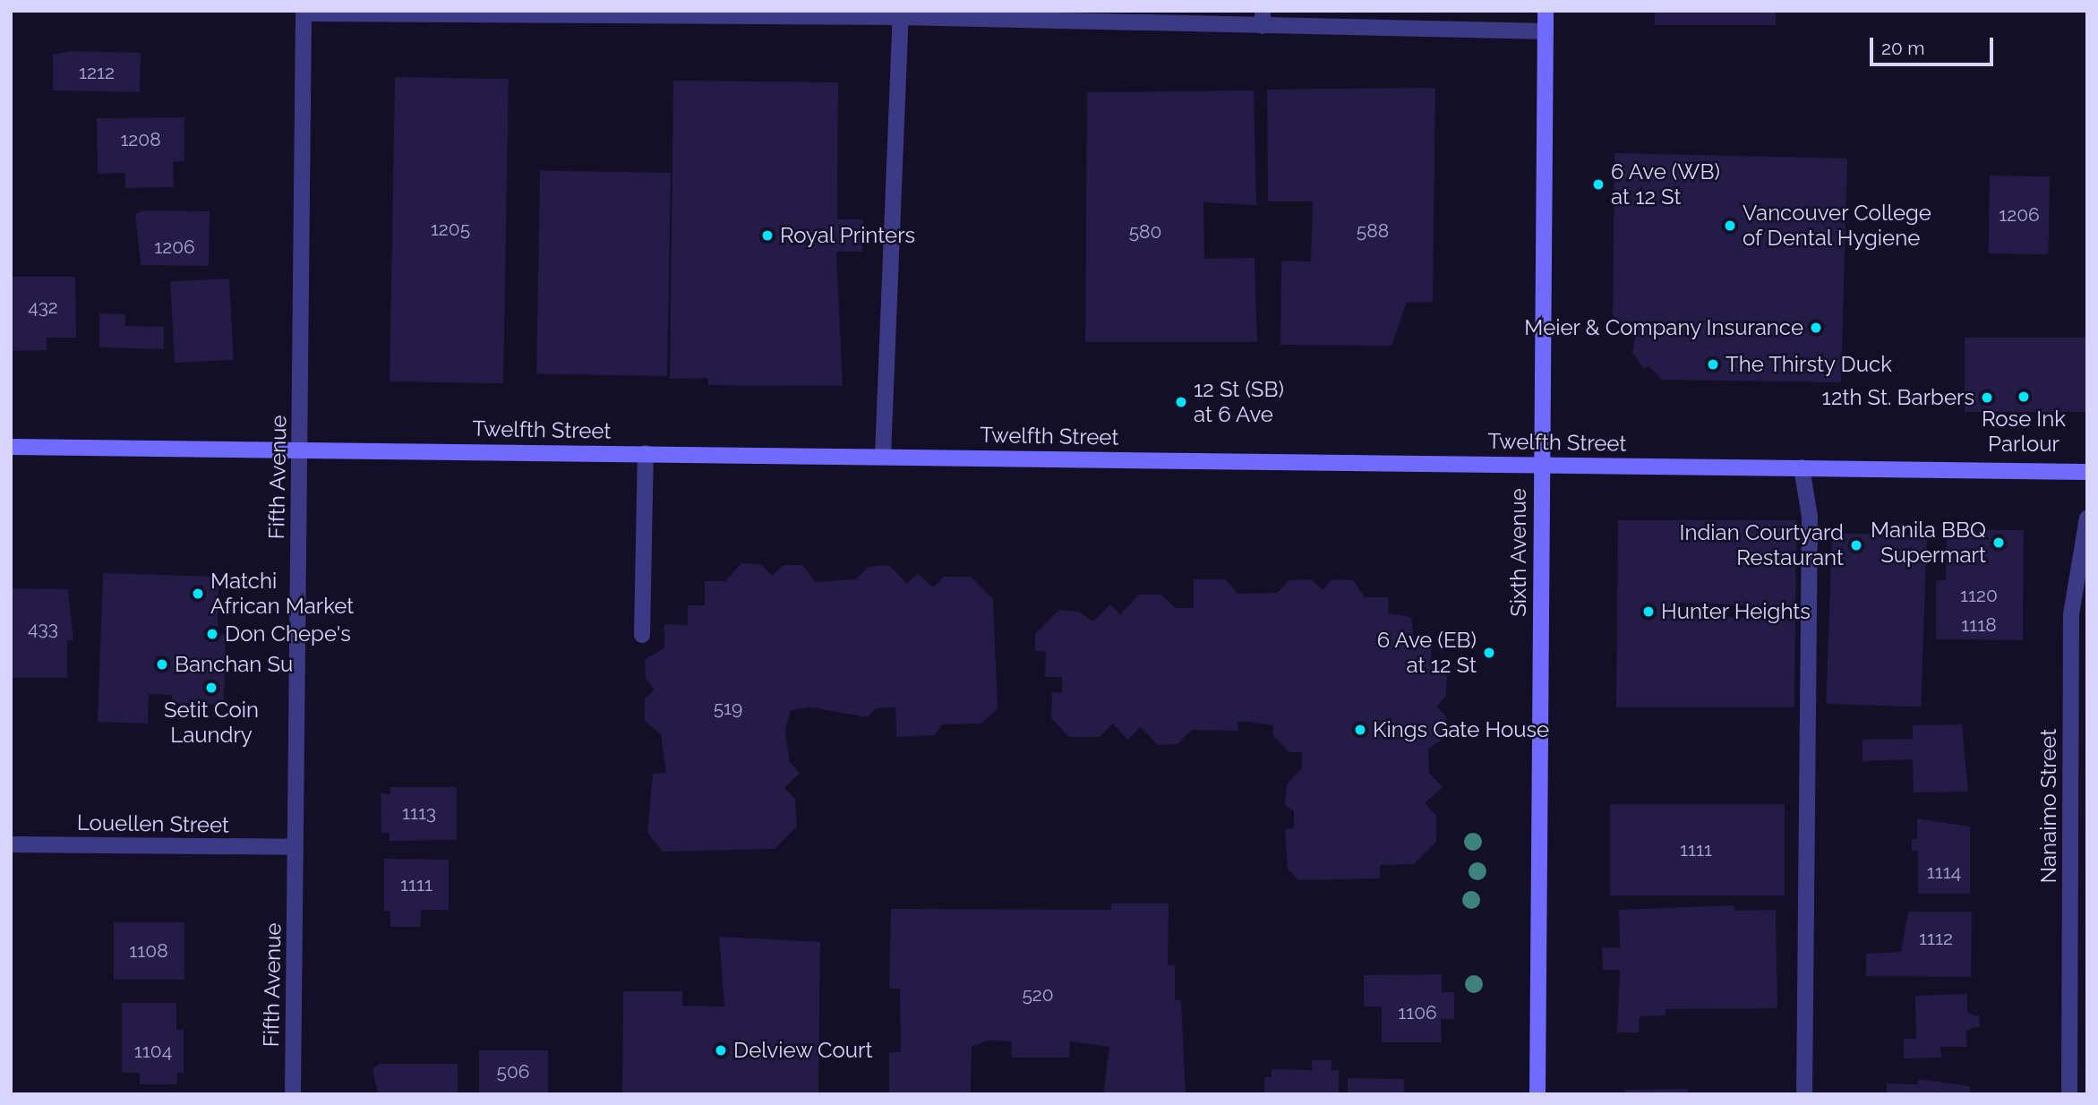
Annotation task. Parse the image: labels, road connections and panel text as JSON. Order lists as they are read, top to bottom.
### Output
{
  "streets": {
    "street": [
      "Twelfth Street",
      "Fifth Avenue",
      "Sixth Avenue",
      "Nanaimo Street",
      "Louellen Street"
    ]
  },
  "crossings": [
    ["Twelfth Street", "Fifth Avenue"],
    ["Twelfth Street", "Sixth Avenue"],
    ["Fifth Avenue", "Louellen Street"]
  ],
  "places": [
    "6 Ave (WB) at 12 St",
    "Vancouver College of Dental Hygiene",
    "Royal Printers",
    "Meier & Company Insurance",
    "The Thirsty Duck",
    "Rose Ink Parlour",
    "12th St. Barbers",
    "12 St (SB) at 6 Ave",
    "Manila BBQ Supermart",
    "Indian Courtyard Restaurant",
    "Matchi African Market",
    "Hunter Heights",
    "Don Chepe's",
    "6 Ave (EB) at 12 St",
    "Banchan Su",
    "Setit Coin Laundry",
    "Kings Gate House",
    "Delview Court"
  ],
  "house_numbers": [
    "1212",
    "1208",
    "1206",
    "1205",
    "588",
    "580",
    "1206",
    "432",
    "1120",
    "1118",
    "433",
    "519",
    "1113",
    "1111",
    "1114",
    "1111",
    "1112",
    "1108",
    "520",
    "1106",
    "1104",
    "506"
  ],
  "scale_bar": "20 m"
}
